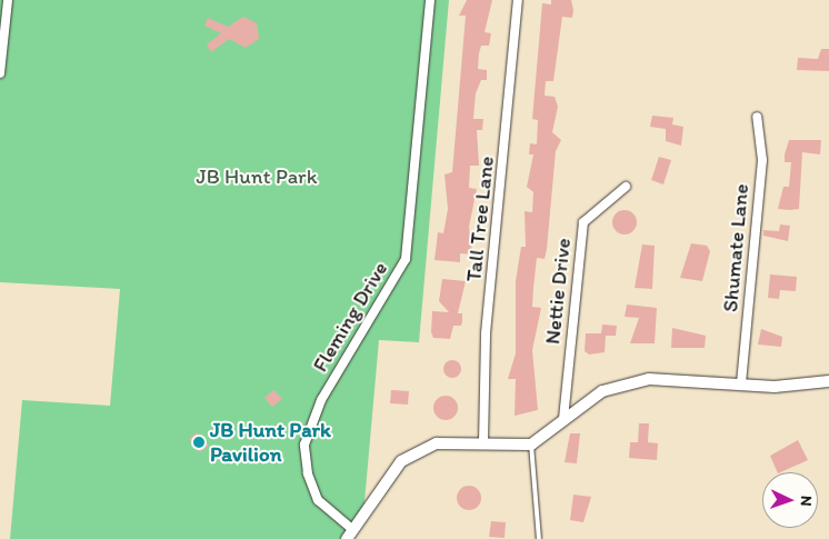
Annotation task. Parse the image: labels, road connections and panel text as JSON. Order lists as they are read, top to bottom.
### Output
{
  "streets": {
    "street": [
      "Tall Tree Lane",
      "Shumate Lane",
      "Nettie Drive",
      "Fleming Drive"
    ]
  },
  "parks": ["JB Hunt Park"],
  "places": ["JB Hunt Park Pavilion"],
  "north": "right"
}
